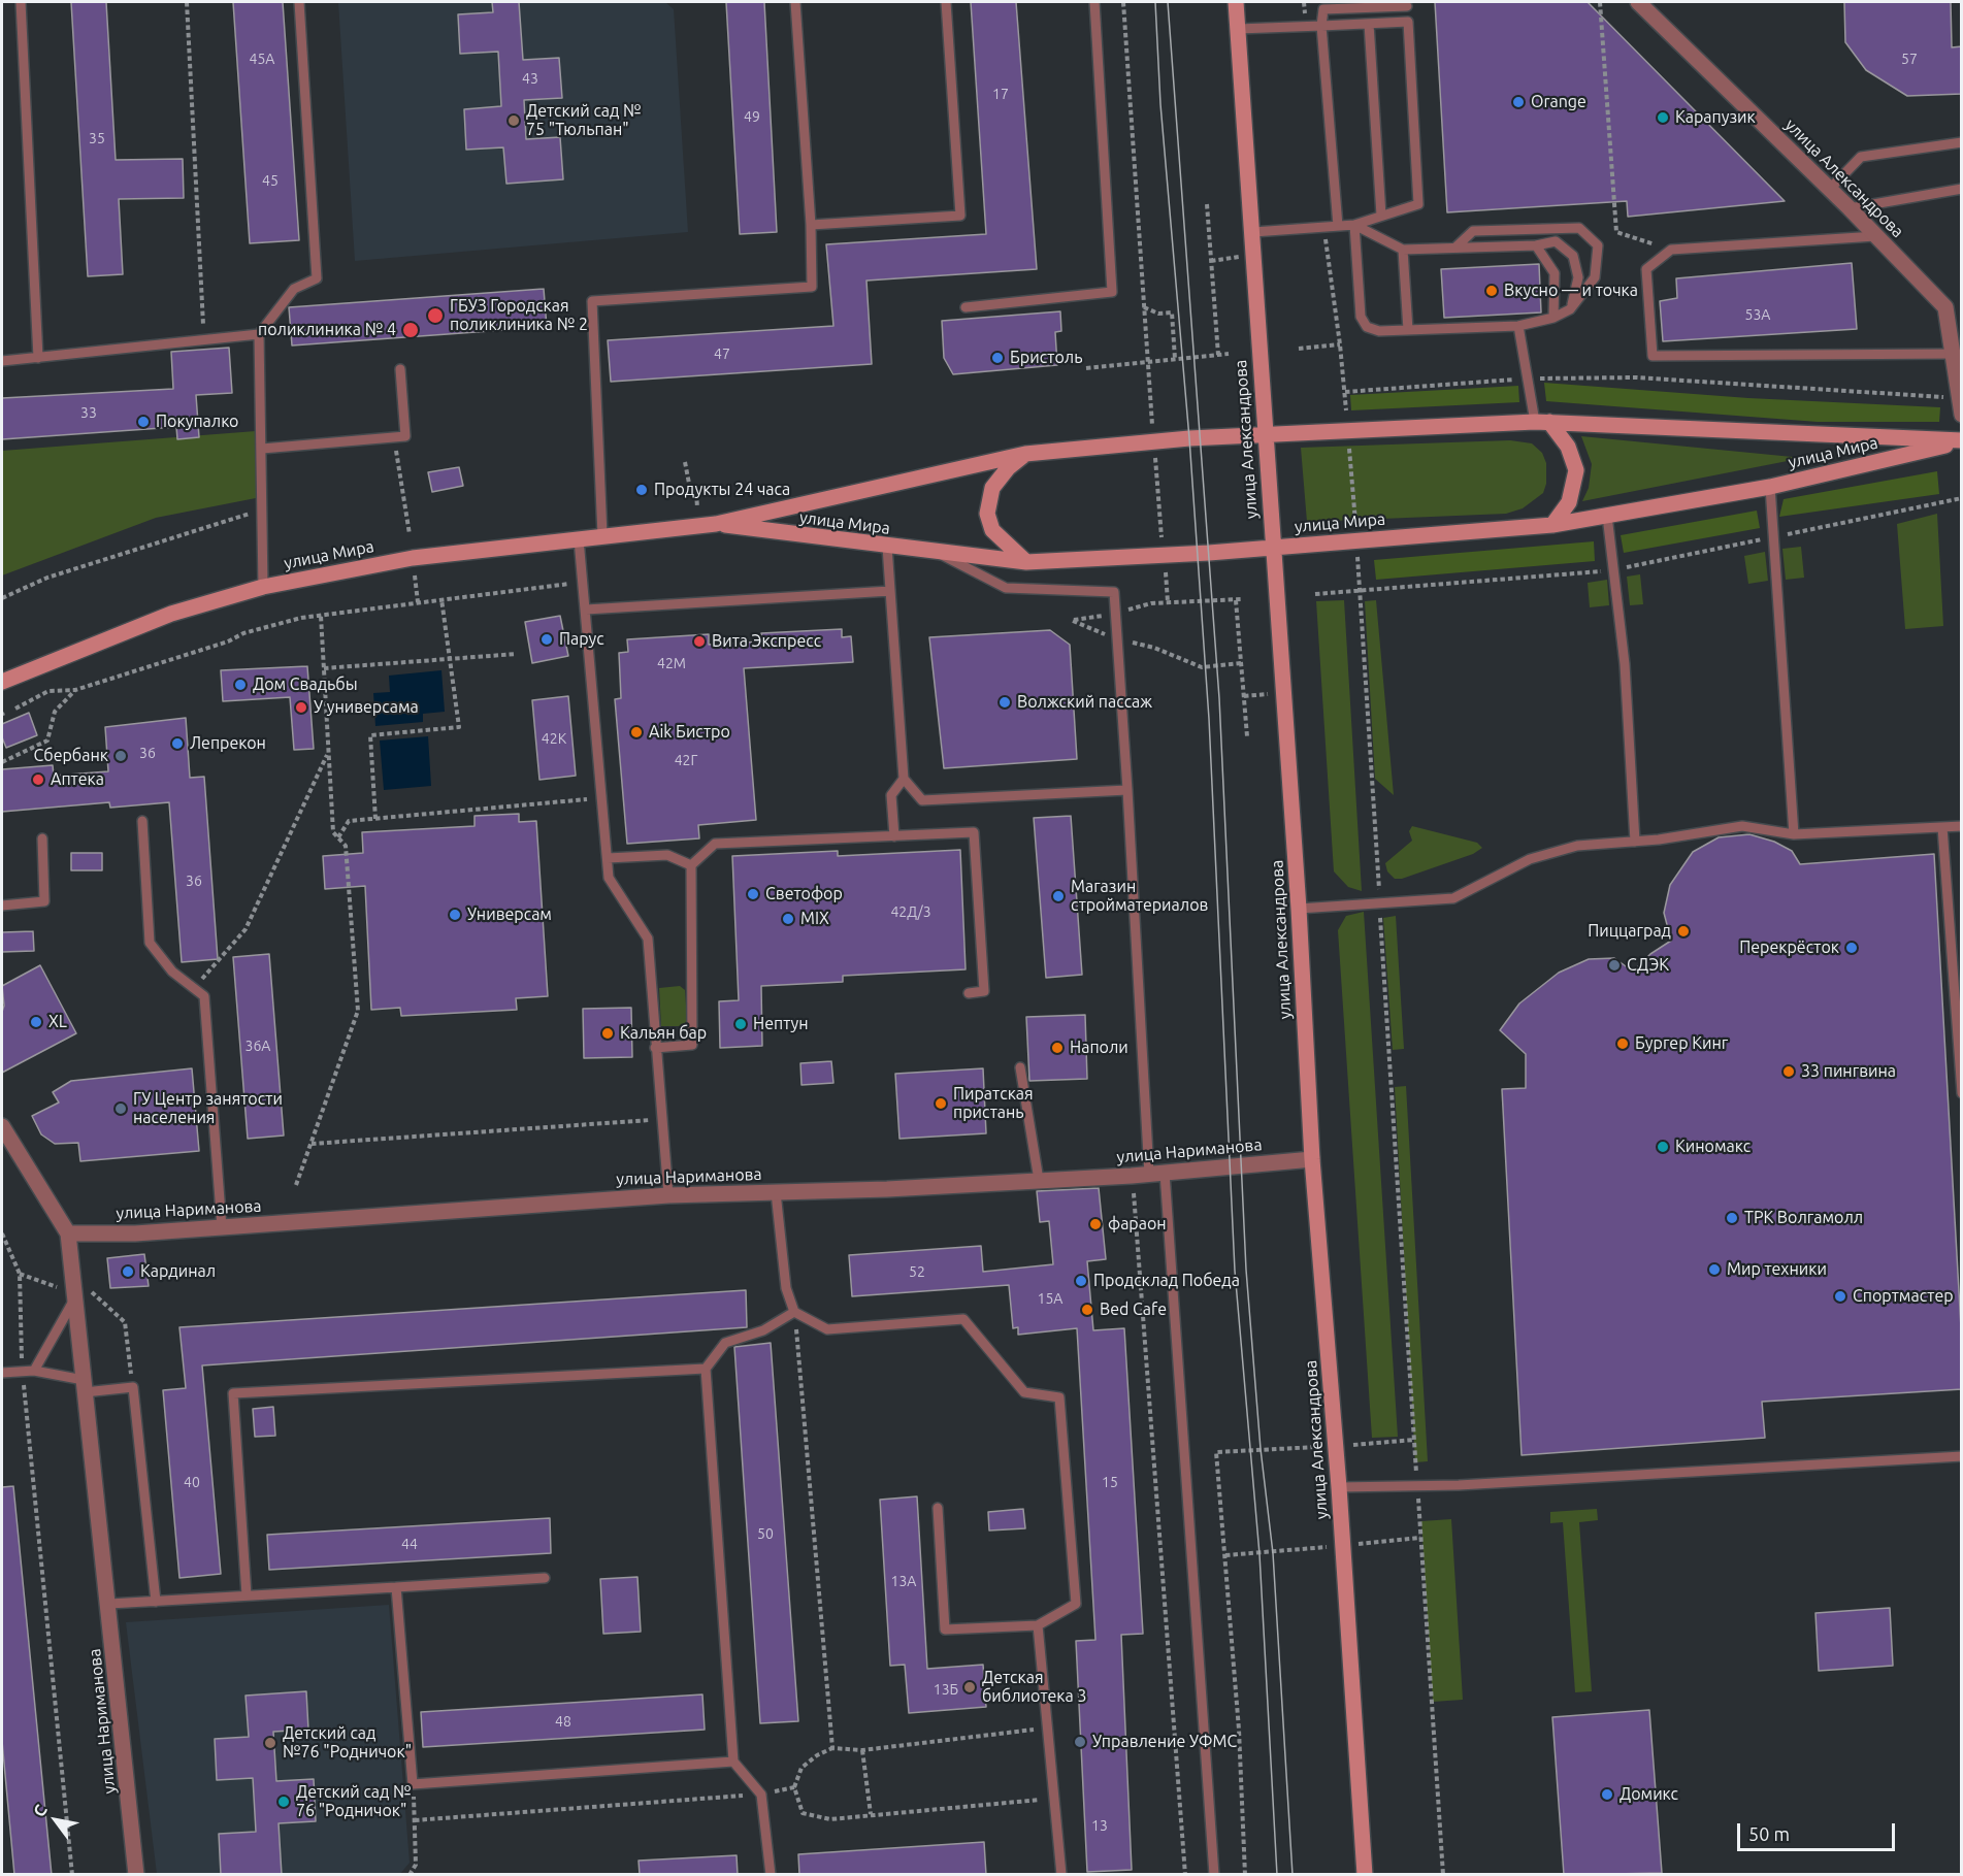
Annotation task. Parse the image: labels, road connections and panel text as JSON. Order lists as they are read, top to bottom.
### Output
{
  "streets": {
    "street": ["улица Александрова", "улица Мира", "улица Нариманова"]
  },
  "crossings": [
    ["улица Александрова", "улица Мира"],
    ["улица Александрова", "улица Нариманова"]
  ],
  "places": [
    "Orange",
    "Карапузик",
    "Детский сад № 75 \"Тюльпан\"",
    "Вкусно — и точка",
    "ГБУЗ Городская поликлиника № 2",
    "поликлиника № 4",
    "Бристоль",
    "Покупалко",
    "Продукты 24 часа",
    "Парус",
    "Вита Экспресс",
    "Дом Свадьбы",
    "Волжский пассаж",
    "У универсама",
    "Aik Бистро",
    "Лепрекон",
    "Сбербанк",
    "Аптека",
    "Светофор",
    "Магазин стройматериалов",
    "Универсам",
    "MIX",
    "Пиццаград",
    "Перекрёсток",
    "СДЭК",
    "XL",
    "Нептун",
    "Кальян бар",
    "Бургер Кинг",
    "Наполи",
    "33 пингвина",
    "Пиратская пристань",
    "ГУ Центр занятости населения",
    "Киномакс",
    "ТРК Волгамолл",
    "фараон",
    "Мир техники",
    "Кардинал",
    "Продсклад Победа",
    "Спортмастер",
    "Bed Cafe",
    "Детская библиотека 3",
    "Управление УФМС",
    "Детский сад №76 \"Родничок\"",
    "Домикс",
    "Детский сад № 76 \"Родничок\""
  ],
  "house_numbers": [
    "45А",
    "57",
    "43",
    "17",
    "49",
    "35",
    "45",
    "53А",
    "47",
    "33",
    "42М",
    "42К",
    "36",
    "42Г",
    "36",
    "42Д/3",
    "36А",
    "52",
    "15А",
    "40",
    "15",
    "50",
    "44",
    "13А",
    "13Б",
    "48",
    "13"
  ],
  "scale_bar": "50 m",
  "north": "top left"
}
